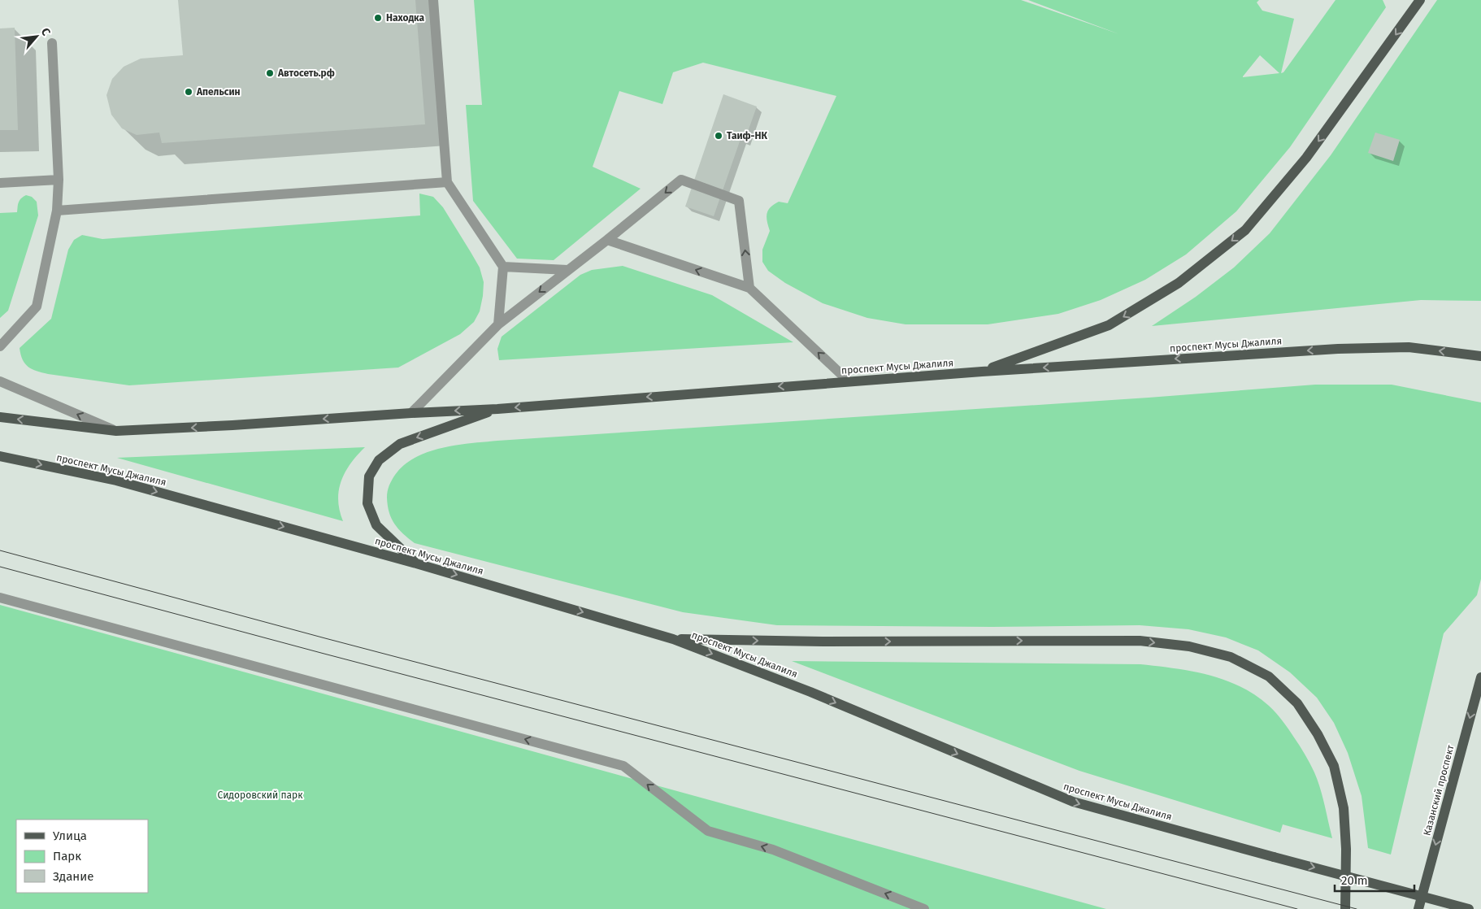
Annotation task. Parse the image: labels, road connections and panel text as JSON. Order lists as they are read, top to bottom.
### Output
{
  "streets": {
    "main road": ["проспект Мусы Джалиля", "Казанский проспект"]
  },
  "one_way": ["Казанский проспект"],
  "parks": ["Сидоровский парк"],
  "places": [
    "Находка",
    "Автосеть.рф",
    "Апельсин",
    "Таиф-НК"
  ],
  "legend": ["Улица", "Парк", "Здание"],
  "scale_bar": "20 m",
  "north": "top right"
}
